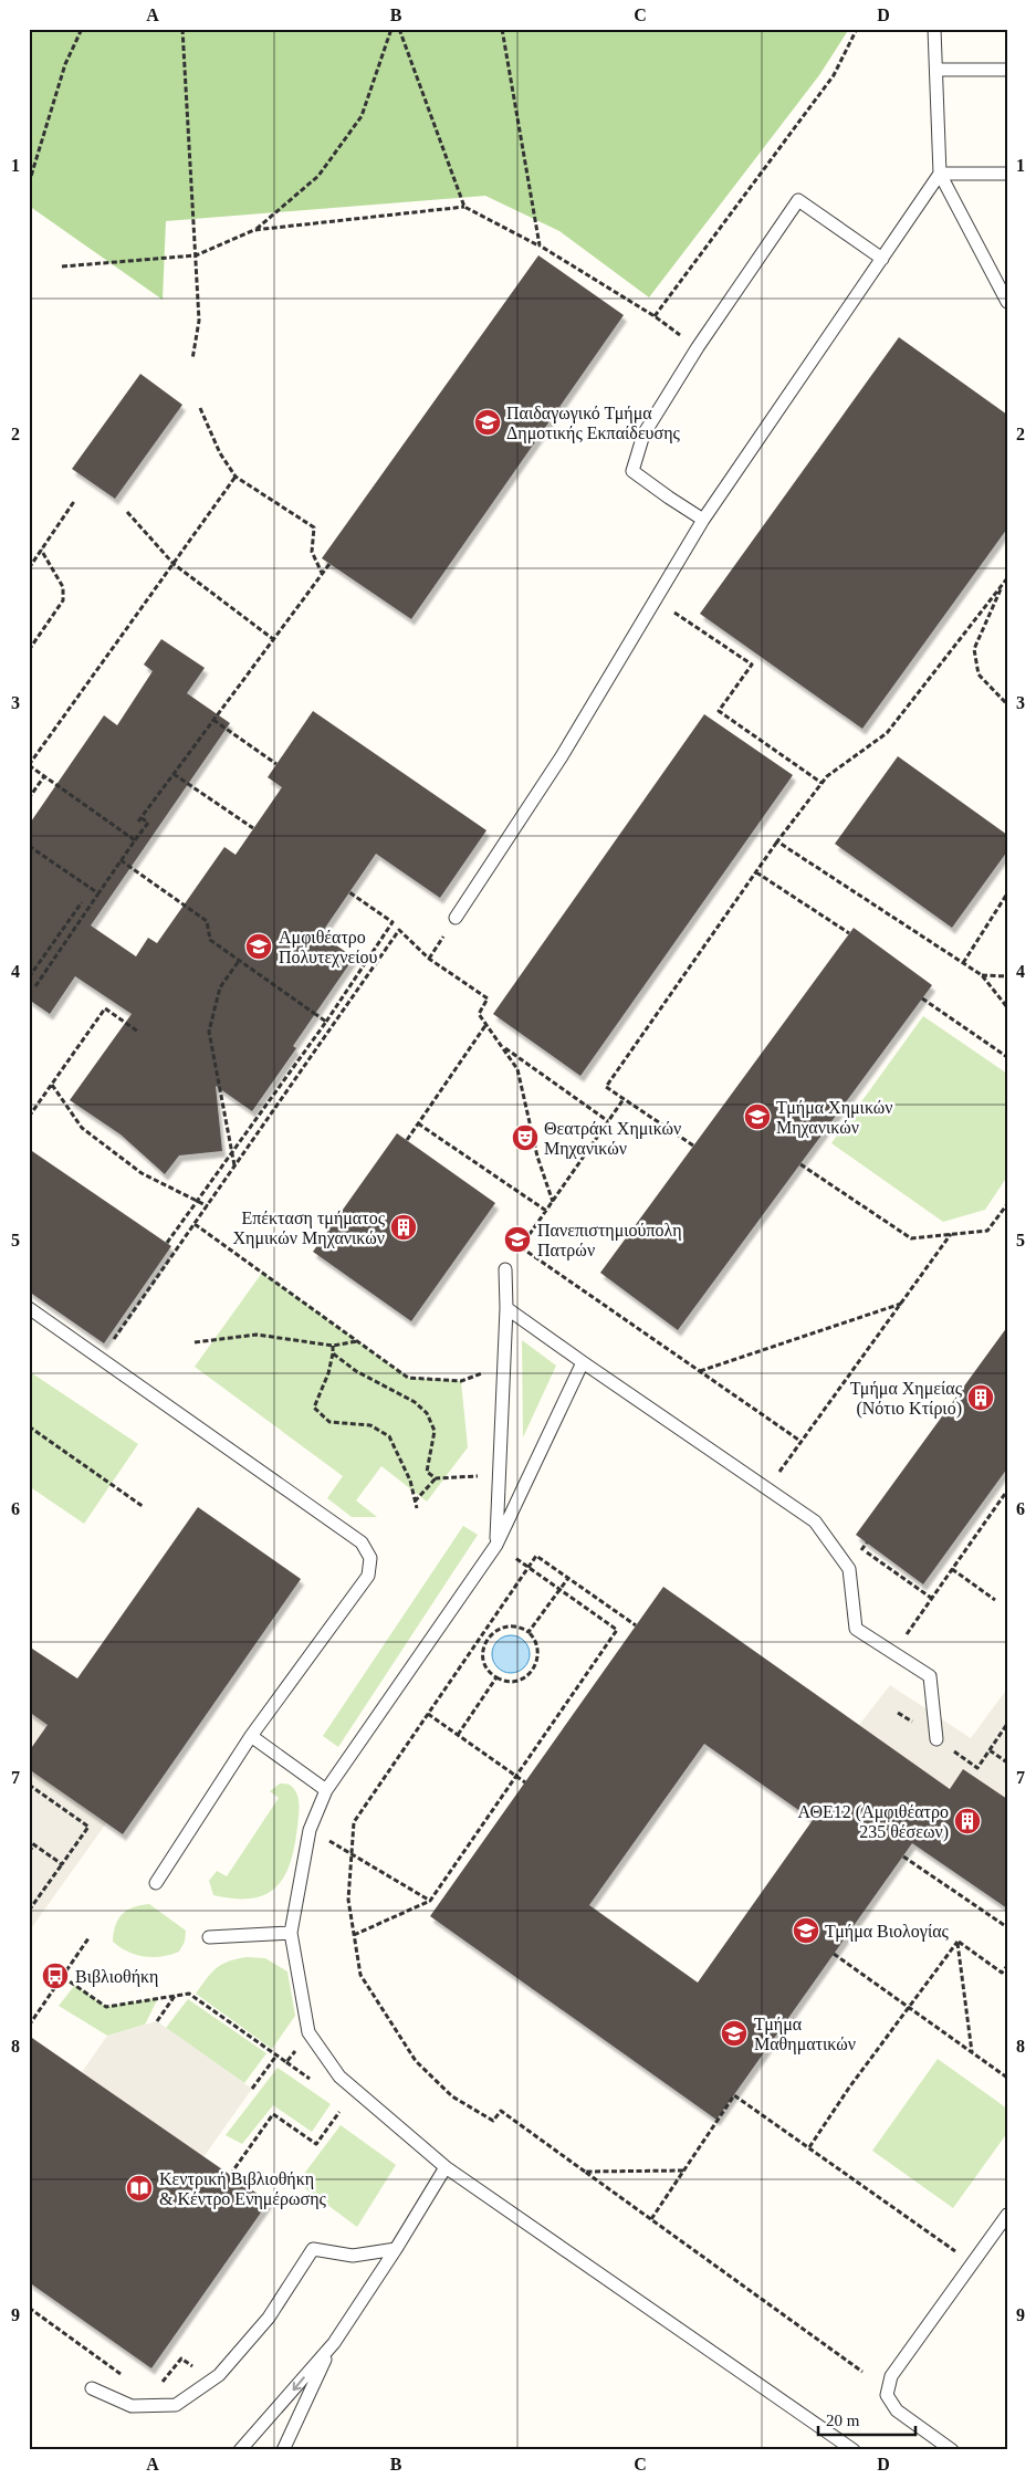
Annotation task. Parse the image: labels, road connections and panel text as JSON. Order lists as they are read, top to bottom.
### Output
{
  "places": {
    "school or university": [
      "Παιδαγωγικό Τμήμα Δημοτικής Εκπαίδευσης",
      "Αμφιθέατρο Πολυτεχνείου",
      "Τμήμα Χημικών Μηχανικών",
      "Πανεπιστημιούπολη Πατρών",
      "Τμήμα Βιολογίας",
      "Τμήμα Μαθηματικών"
    ],
    "theatre": ["Θεατράκι Χημικών Μηχανικών"],
    "building": ["Επέκταση τμήματος Χημικών Μηχανικών", "Τμήμα Χημείας (Νότιο Κτίριο)", "ΑΘΕ12 (Αμφιθέατρο 235 θέσεων)"],
    "bus stop": ["Βιβλιοθήκη"],
    "library": ["Κεντρική Βιβλιοθήκη & Κέντρο Ενημέρωσης"]
  },
  "scale_bar": "20 m",
  "grid": {
    "columns": [
      "A",
      "B",
      "C",
      "D"
    ],
    "rows": [
      "1",
      "2",
      "3",
      "4",
      "5",
      "6",
      "7",
      "8",
      "9"
    ]
  }
}
